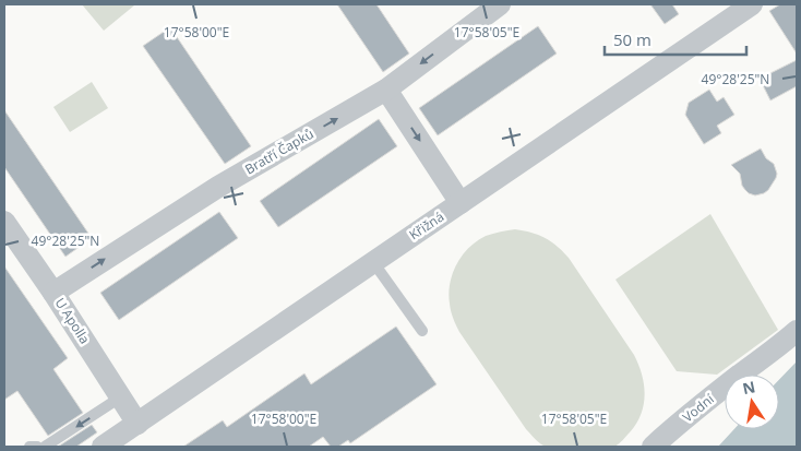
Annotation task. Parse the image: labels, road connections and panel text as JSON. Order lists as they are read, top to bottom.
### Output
{
  "streets": {
    "street": [
      "Bratří Čapků",
      "Křižná",
      "U Apolla",
      "Vodní"
    ]
  },
  "crossings": [
    ["Bratří Čapků", "U Apolla"],
    ["Křižná", "U Apolla"]
  ],
  "scale_bar": "50 m",
  "north": "top",
  "coordinates": ["17°58'00\"E", "17°58'05\"E", "49°28'25\"N"]
}
